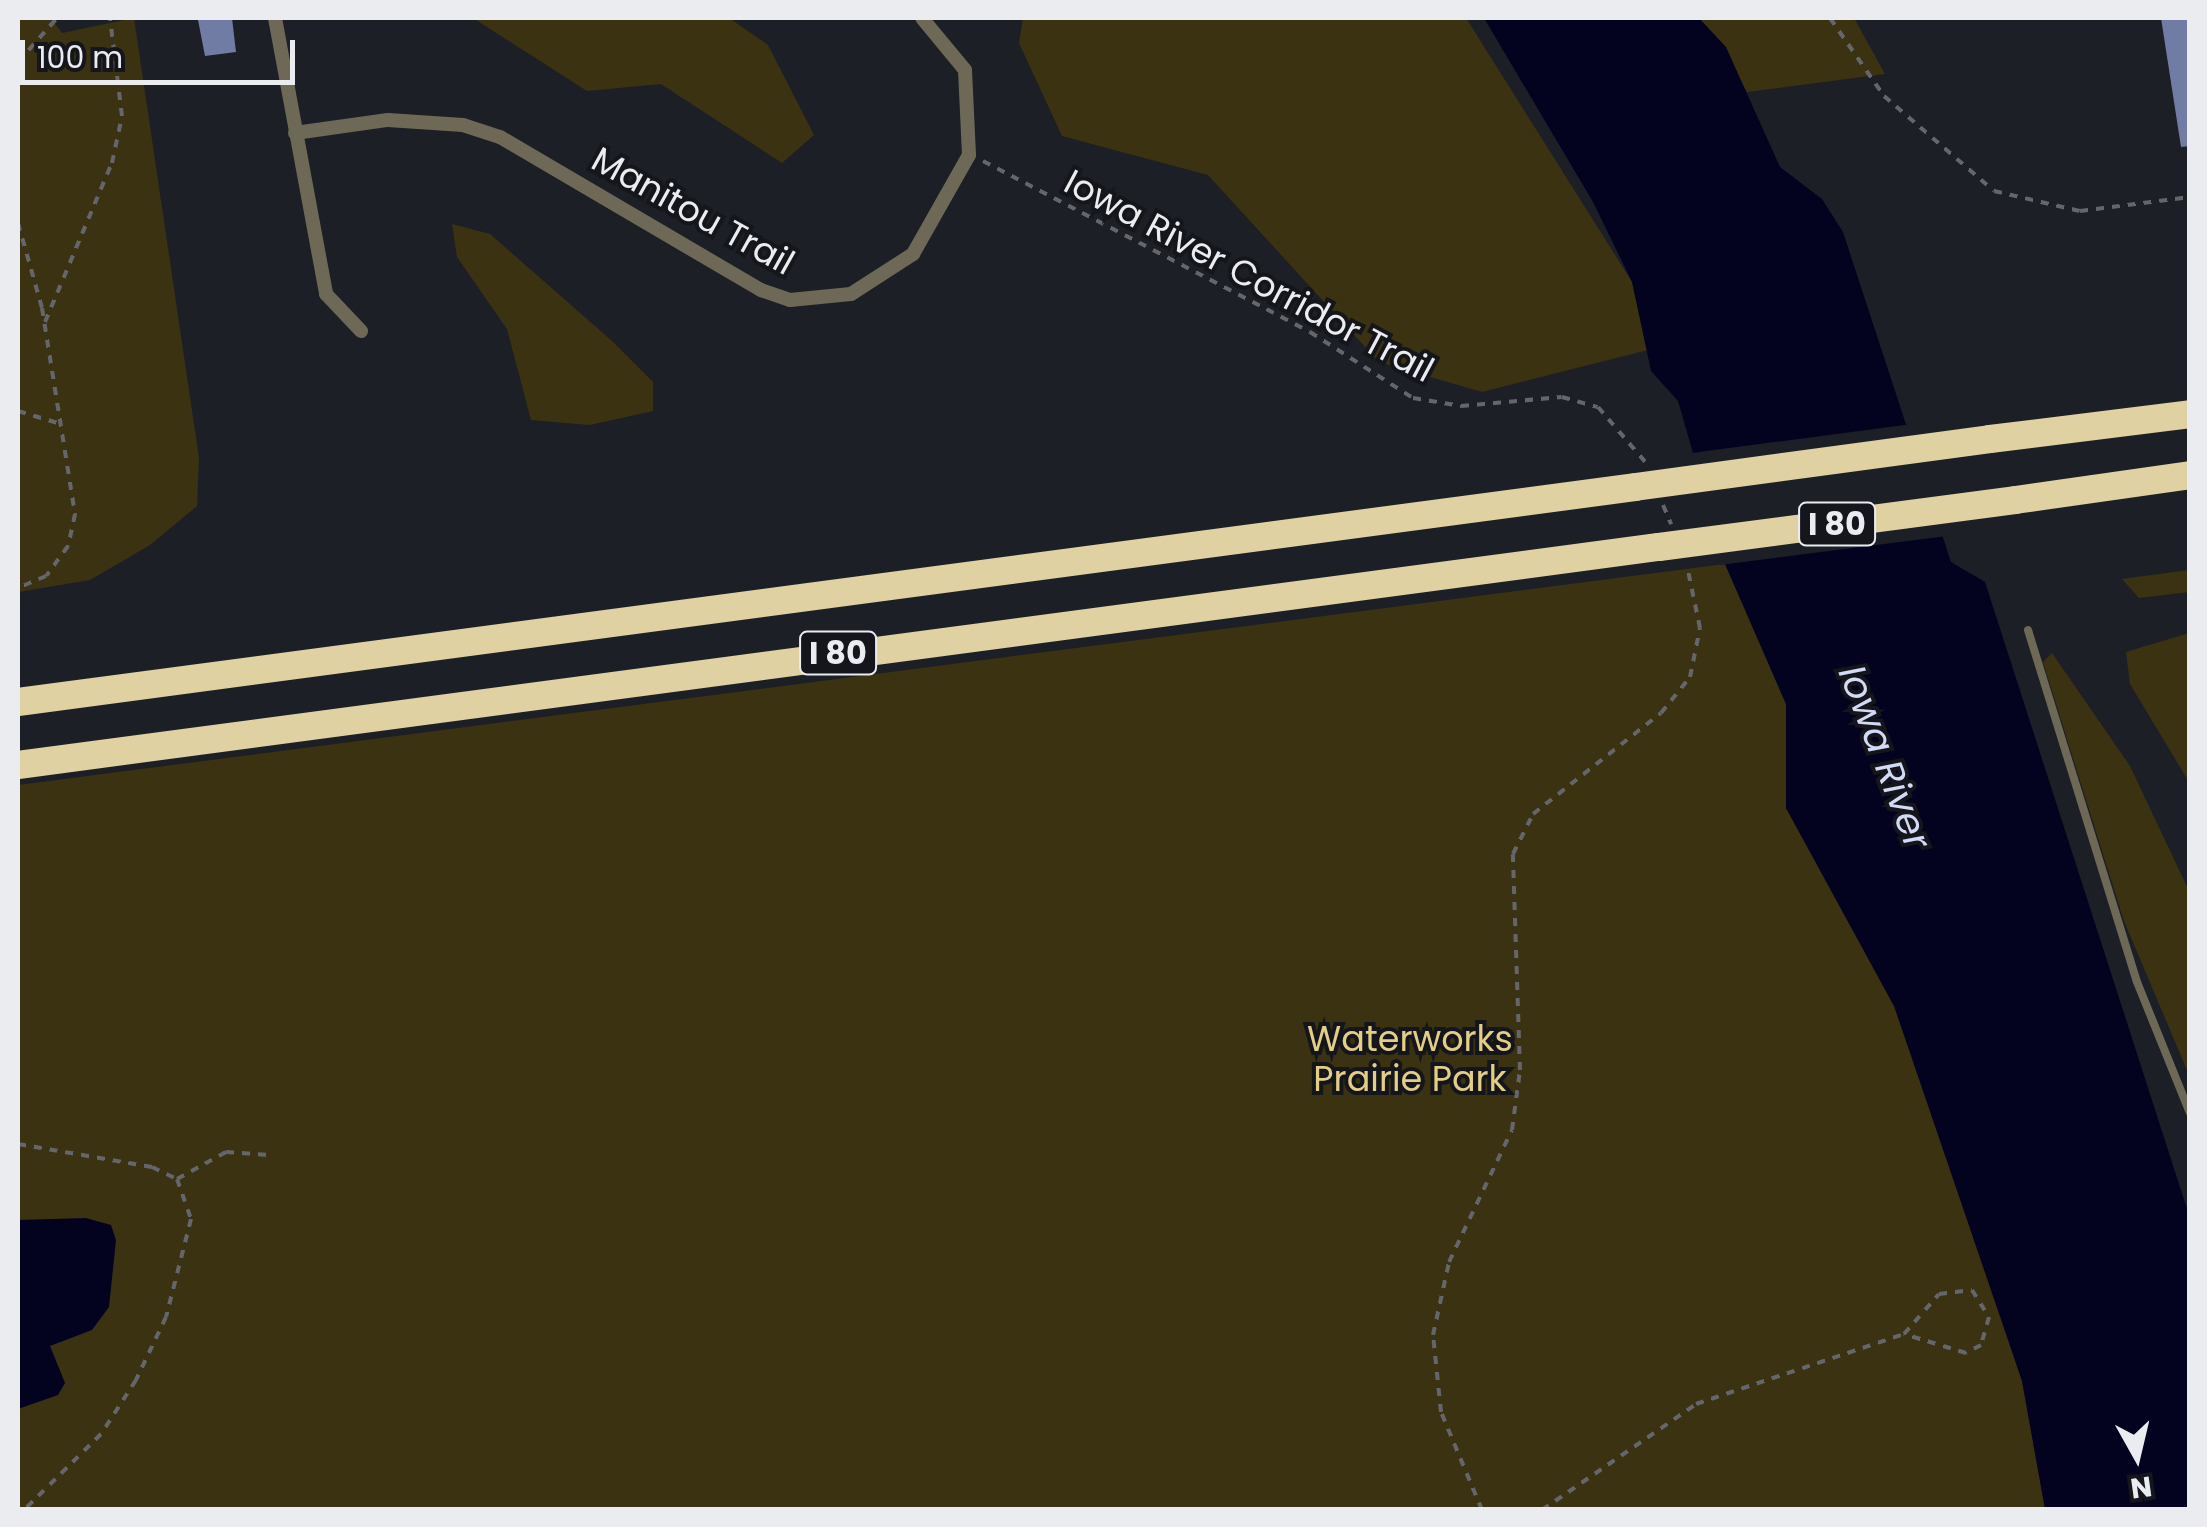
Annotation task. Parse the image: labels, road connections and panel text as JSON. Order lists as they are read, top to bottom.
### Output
{
  "streets": {
    "highway": ["I 80"],
    "street": ["Manitou Trail"],
    "path": ["Iowa River Corridor Trail"]
  },
  "crossings": [
    ["Manitou Trail", "Iowa River Corridor Trail"],
    ["Iowa River Corridor Trail", "I 80"]
  ],
  "water": ["Iowa River"],
  "parks": ["Waterworks Prairie Park"],
  "scale_bar": "100 m",
  "north": "bottom"
}
